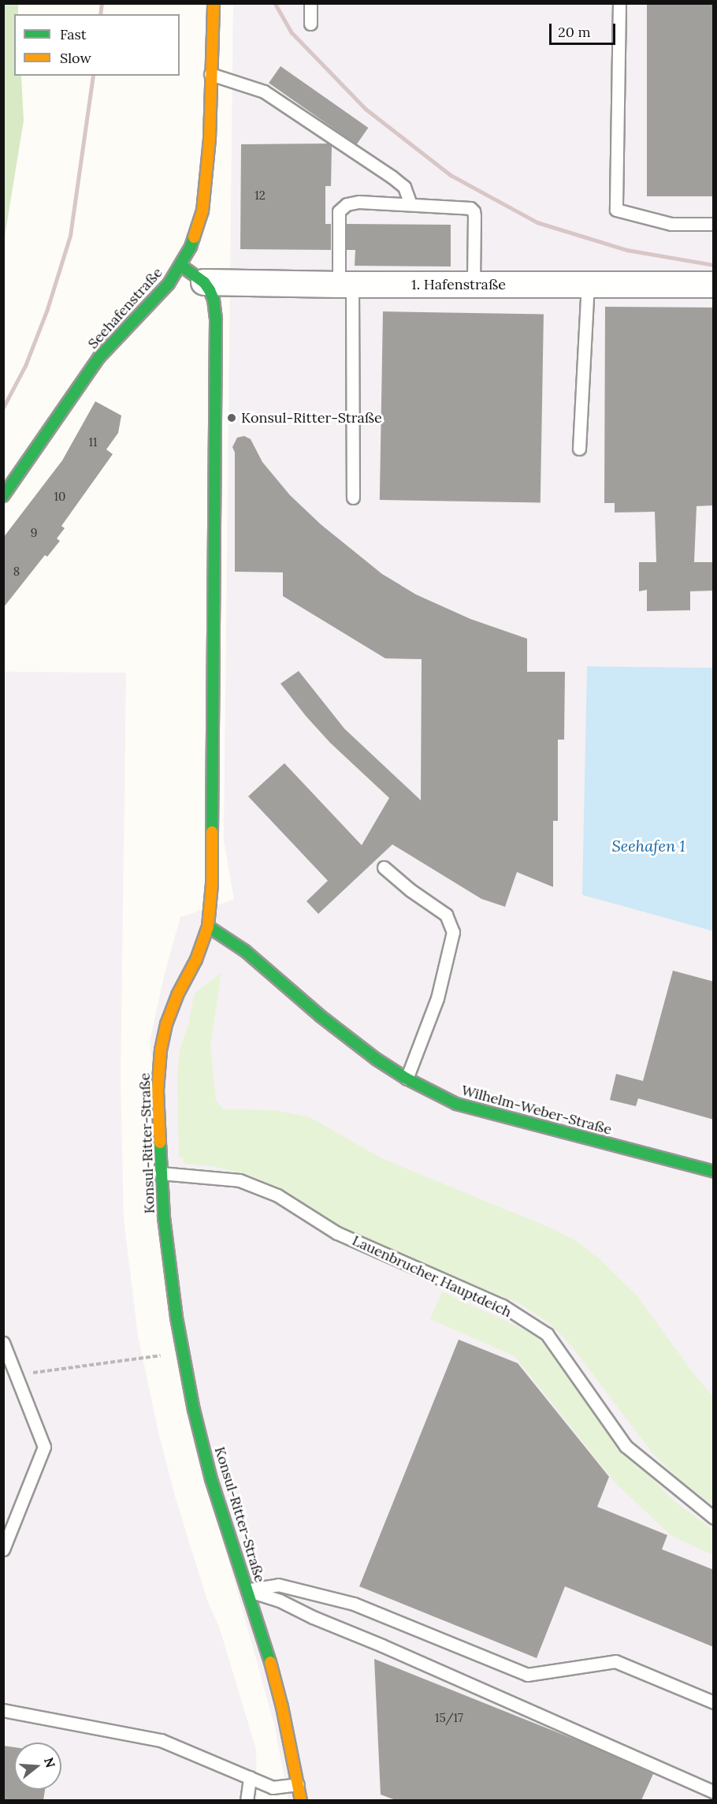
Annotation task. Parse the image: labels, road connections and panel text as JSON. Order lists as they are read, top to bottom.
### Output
{
  "streets": {
    "street": [
      "1. Hafenstraße",
      "Seehafenstraße",
      "Wilhelm-Weber-Straße",
      "Konsul-Ritter-Straße"
    ],
    "lane": ["Lauenbrucher Hauptdeich"]
  },
  "crossings": [
    ["1. Hafenstraße", "Konsul-Ritter-Straße"],
    ["Wilhelm-Weber-Straße", "Konsul-Ritter-Straße"],
    ["Konsul-Ritter-Straße", "Lauenbrucher Hauptdeich"]
  ],
  "water": ["Seehafen 1"],
  "places": ["Konsul-Ritter-Straße"],
  "house_numbers": [
    "12",
    "11",
    "10",
    "9",
    "8",
    "15/17"
  ],
  "legend": ["Fast", "Slow"],
  "scale_bar": "20 m",
  "north": "right"
}
